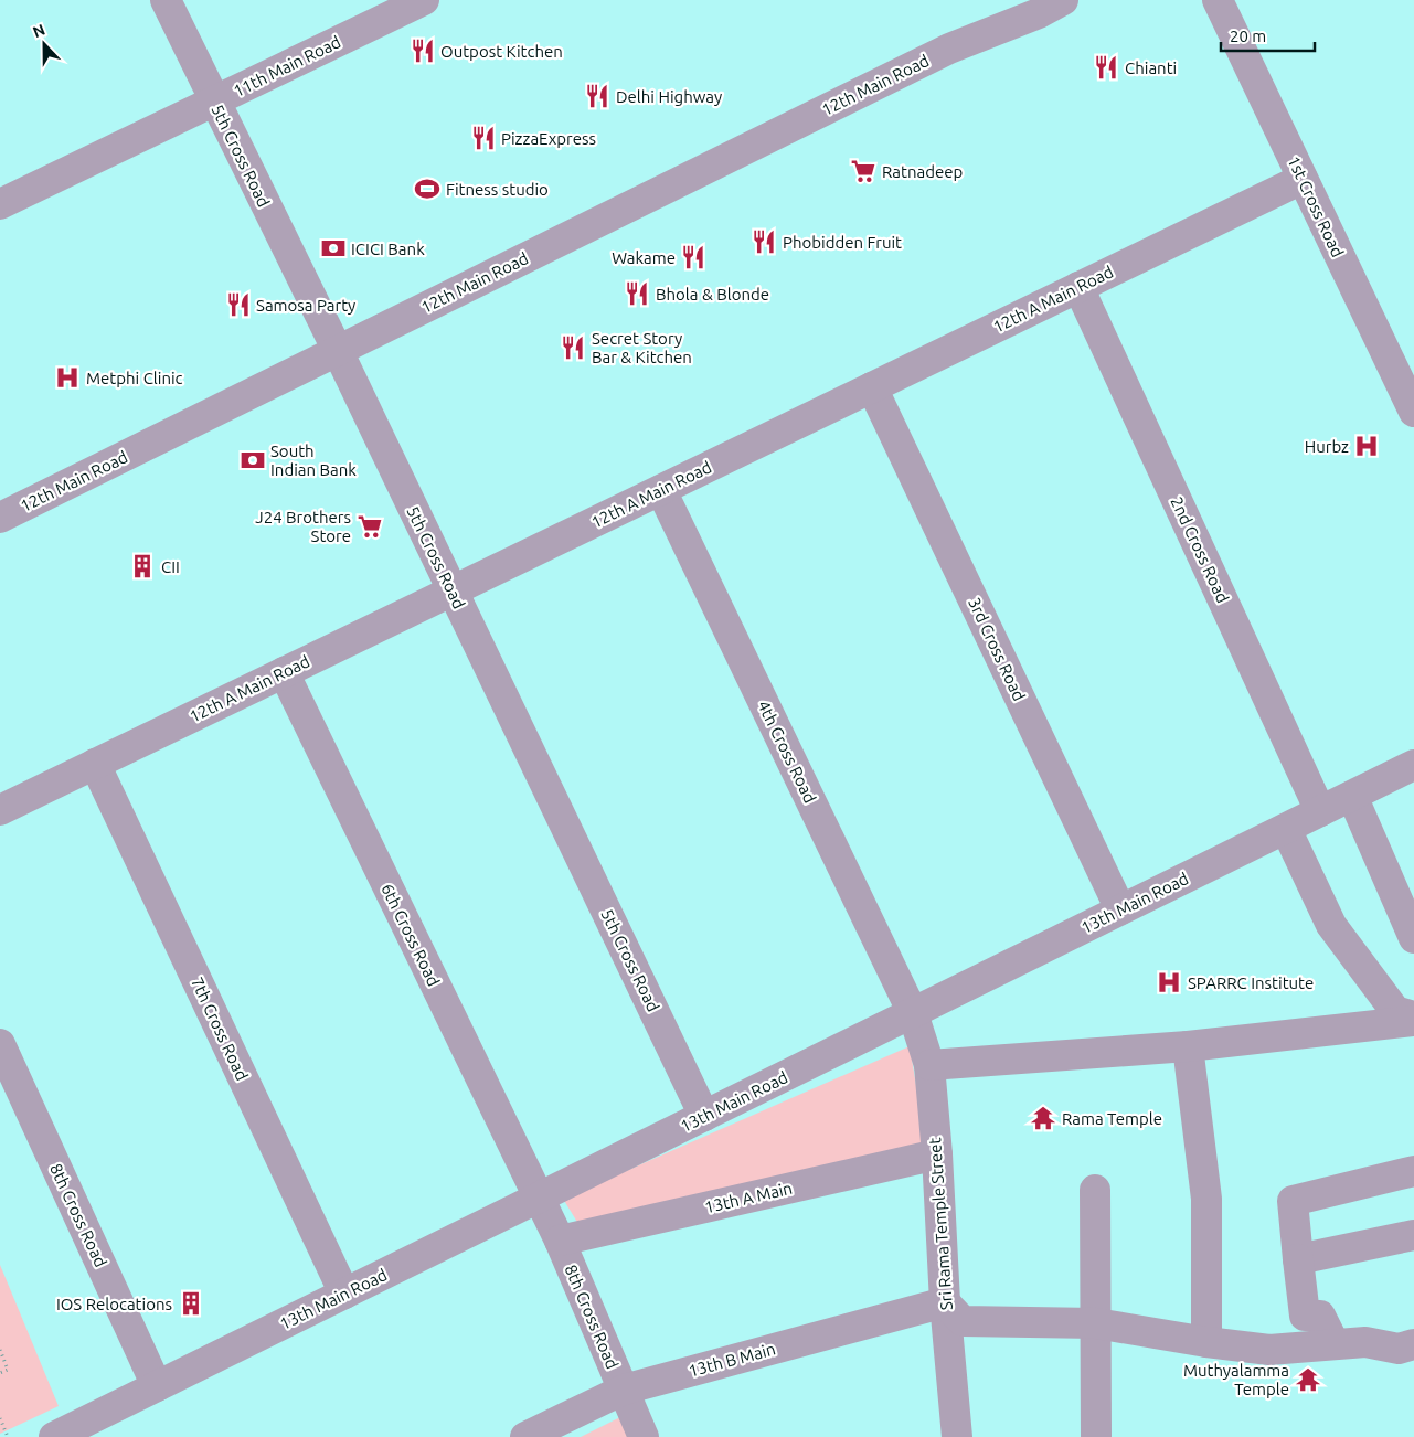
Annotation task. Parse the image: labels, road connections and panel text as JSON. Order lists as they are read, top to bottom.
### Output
{
  "streets": {
    "street": [
      "11th Main Road",
      "12th Main Road",
      "5th Cross Road",
      "1st Cross Road",
      "12th A Main Road",
      "2nd Cross Road",
      "3rd Cross Road",
      "4th Cross Road",
      "13th Main Road",
      "6th Cross Road",
      "7th Cross Road",
      "13th A Main",
      "8th Cross Road",
      "Sri Rama Temple Street",
      "13th B Main"
    ]
  },
  "crossings": [
    ["11th Main Road", "5th Cross Road"],
    ["12th Main Road", "5th Cross Road"],
    ["5th Cross Road", "12th A Main Road"],
    ["5th Cross Road", "13th Main Road"],
    ["1st Cross Road", "12th A Main Road"],
    ["12th A Main Road", "2nd Cross Road"],
    ["12th A Main Road", "3rd Cross Road"],
    ["12th A Main Road", "4th Cross Road"],
    ["12th A Main Road", "6th Cross Road"],
    ["12th A Main Road", "7th Cross Road"],
    ["2nd Cross Road", "13th Main Road"],
    ["3rd Cross Road", "13th Main Road"],
    ["4th Cross Road", "13th Main Road"],
    ["4th Cross Road", "Sri Rama Temple Street"],
    ["13th Main Road", "6th Cross Road"],
    ["13th Main Road", "7th Cross Road"],
    ["13th Main Road", "8th Cross Road"],
    ["13th Main Road", "Sri Rama Temple Street"],
    ["6th Cross Road", "8th Cross Road"],
    ["13th A Main", "8th Cross Road"],
    ["13th A Main", "Sri Rama Temple Street"],
    ["8th Cross Road", "13th B Main"],
    ["Sri Rama Temple Street", "13th B Main"]
  ],
  "places": {
    "restaurant": [
      "Outpost Kitchen",
      "Chianti",
      "Delhi Highway",
      "PizzaExpress",
      "Phobidden Fruit",
      "Wakame",
      "Bhola & Blonde",
      "Samosa Party",
      "Secret Story Bar & Kitchen"
    ],
    "supermarket": ["Ratnadeep", "J24 Brothers Store"],
    "sports": ["Fitness studio"],
    "bank": ["ICICI Bank", "South Indian Bank"],
    "hospital": ["Metphi Clinic", "Hurbz", "SPARRC Institute"],
    "building": ["CII", "IOS Relocations"],
    "temple": ["Rama Temple", "Muthyalamma Temple"]
  },
  "scale_bar": "20 m",
  "north": "top"
}
